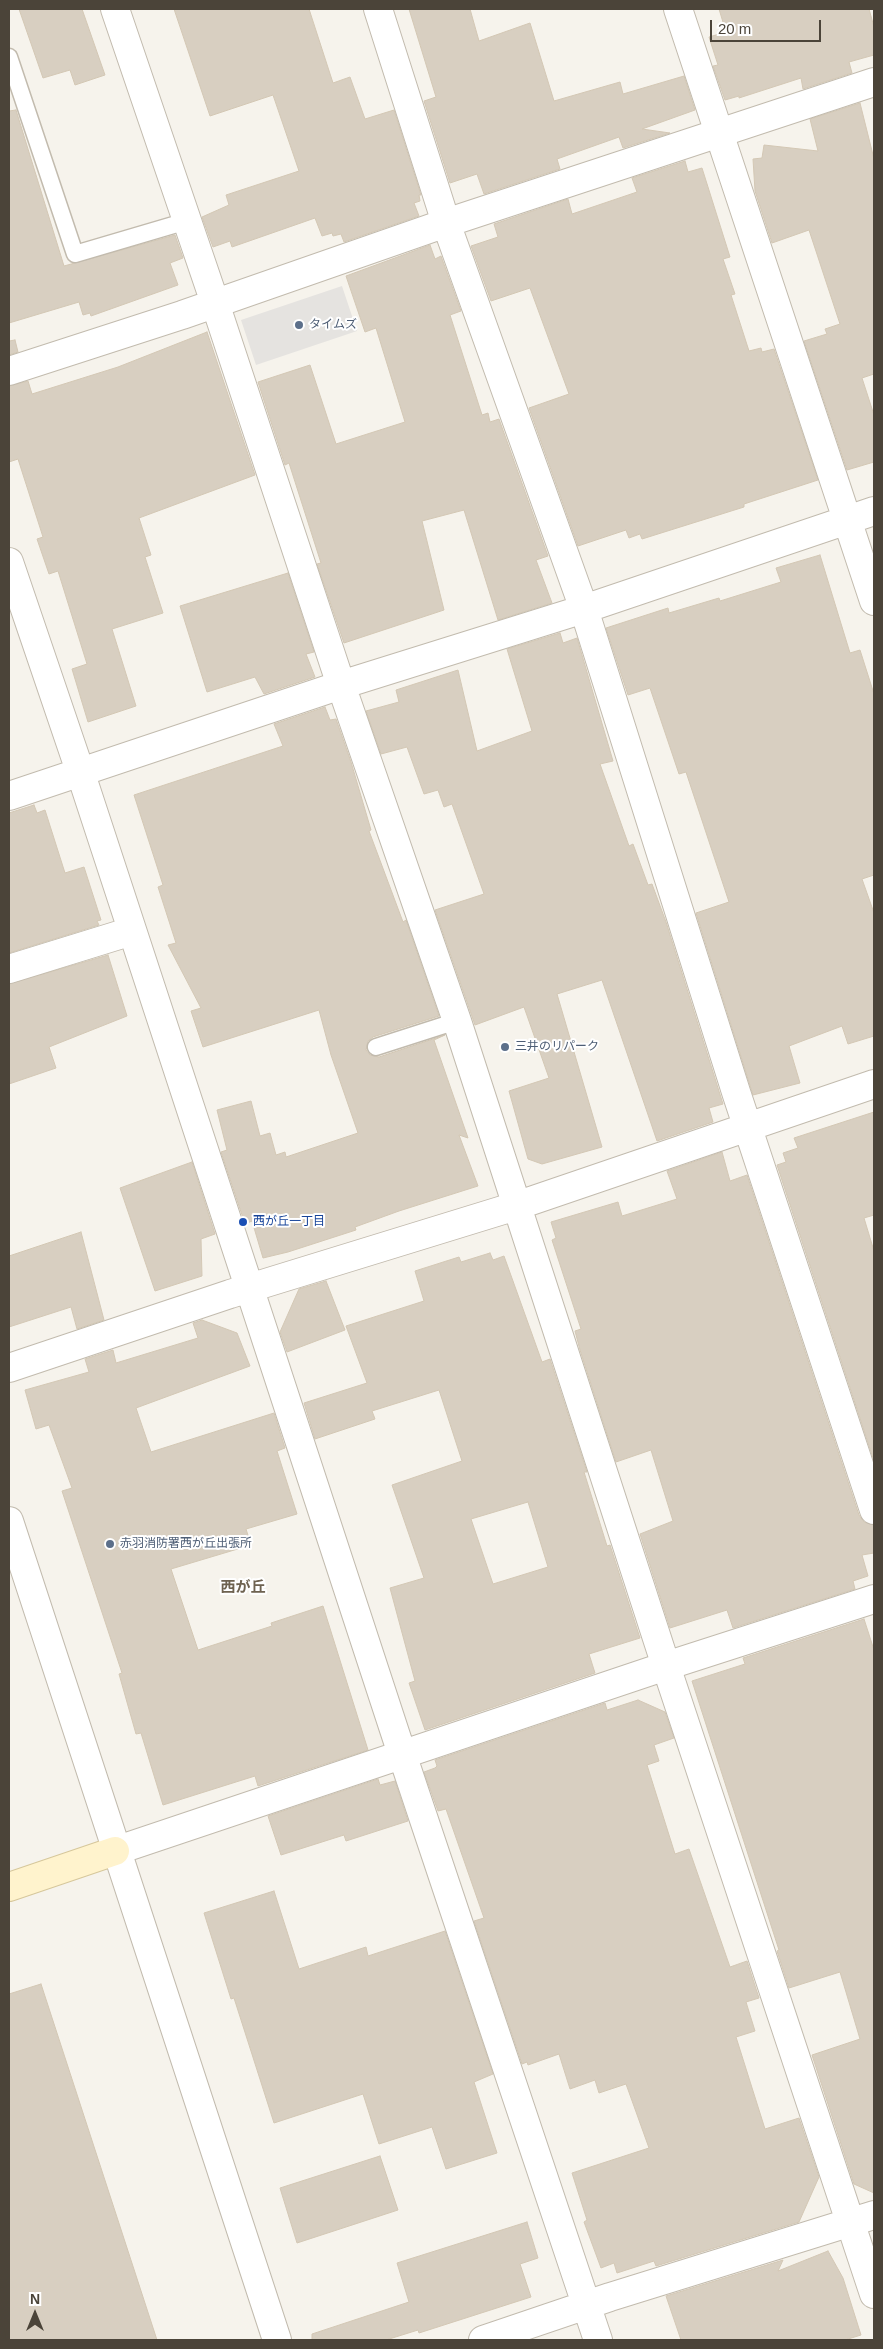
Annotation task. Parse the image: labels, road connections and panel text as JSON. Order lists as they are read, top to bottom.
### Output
{
  "districts": ["西が丘"],
  "places": [
    "タイムズ",
    "三井のリパーク",
    "西が丘一丁目",
    "赤羽消防署西が丘出張所"
  ],
  "scale_bar": "20 m",
  "north": "top"
}
